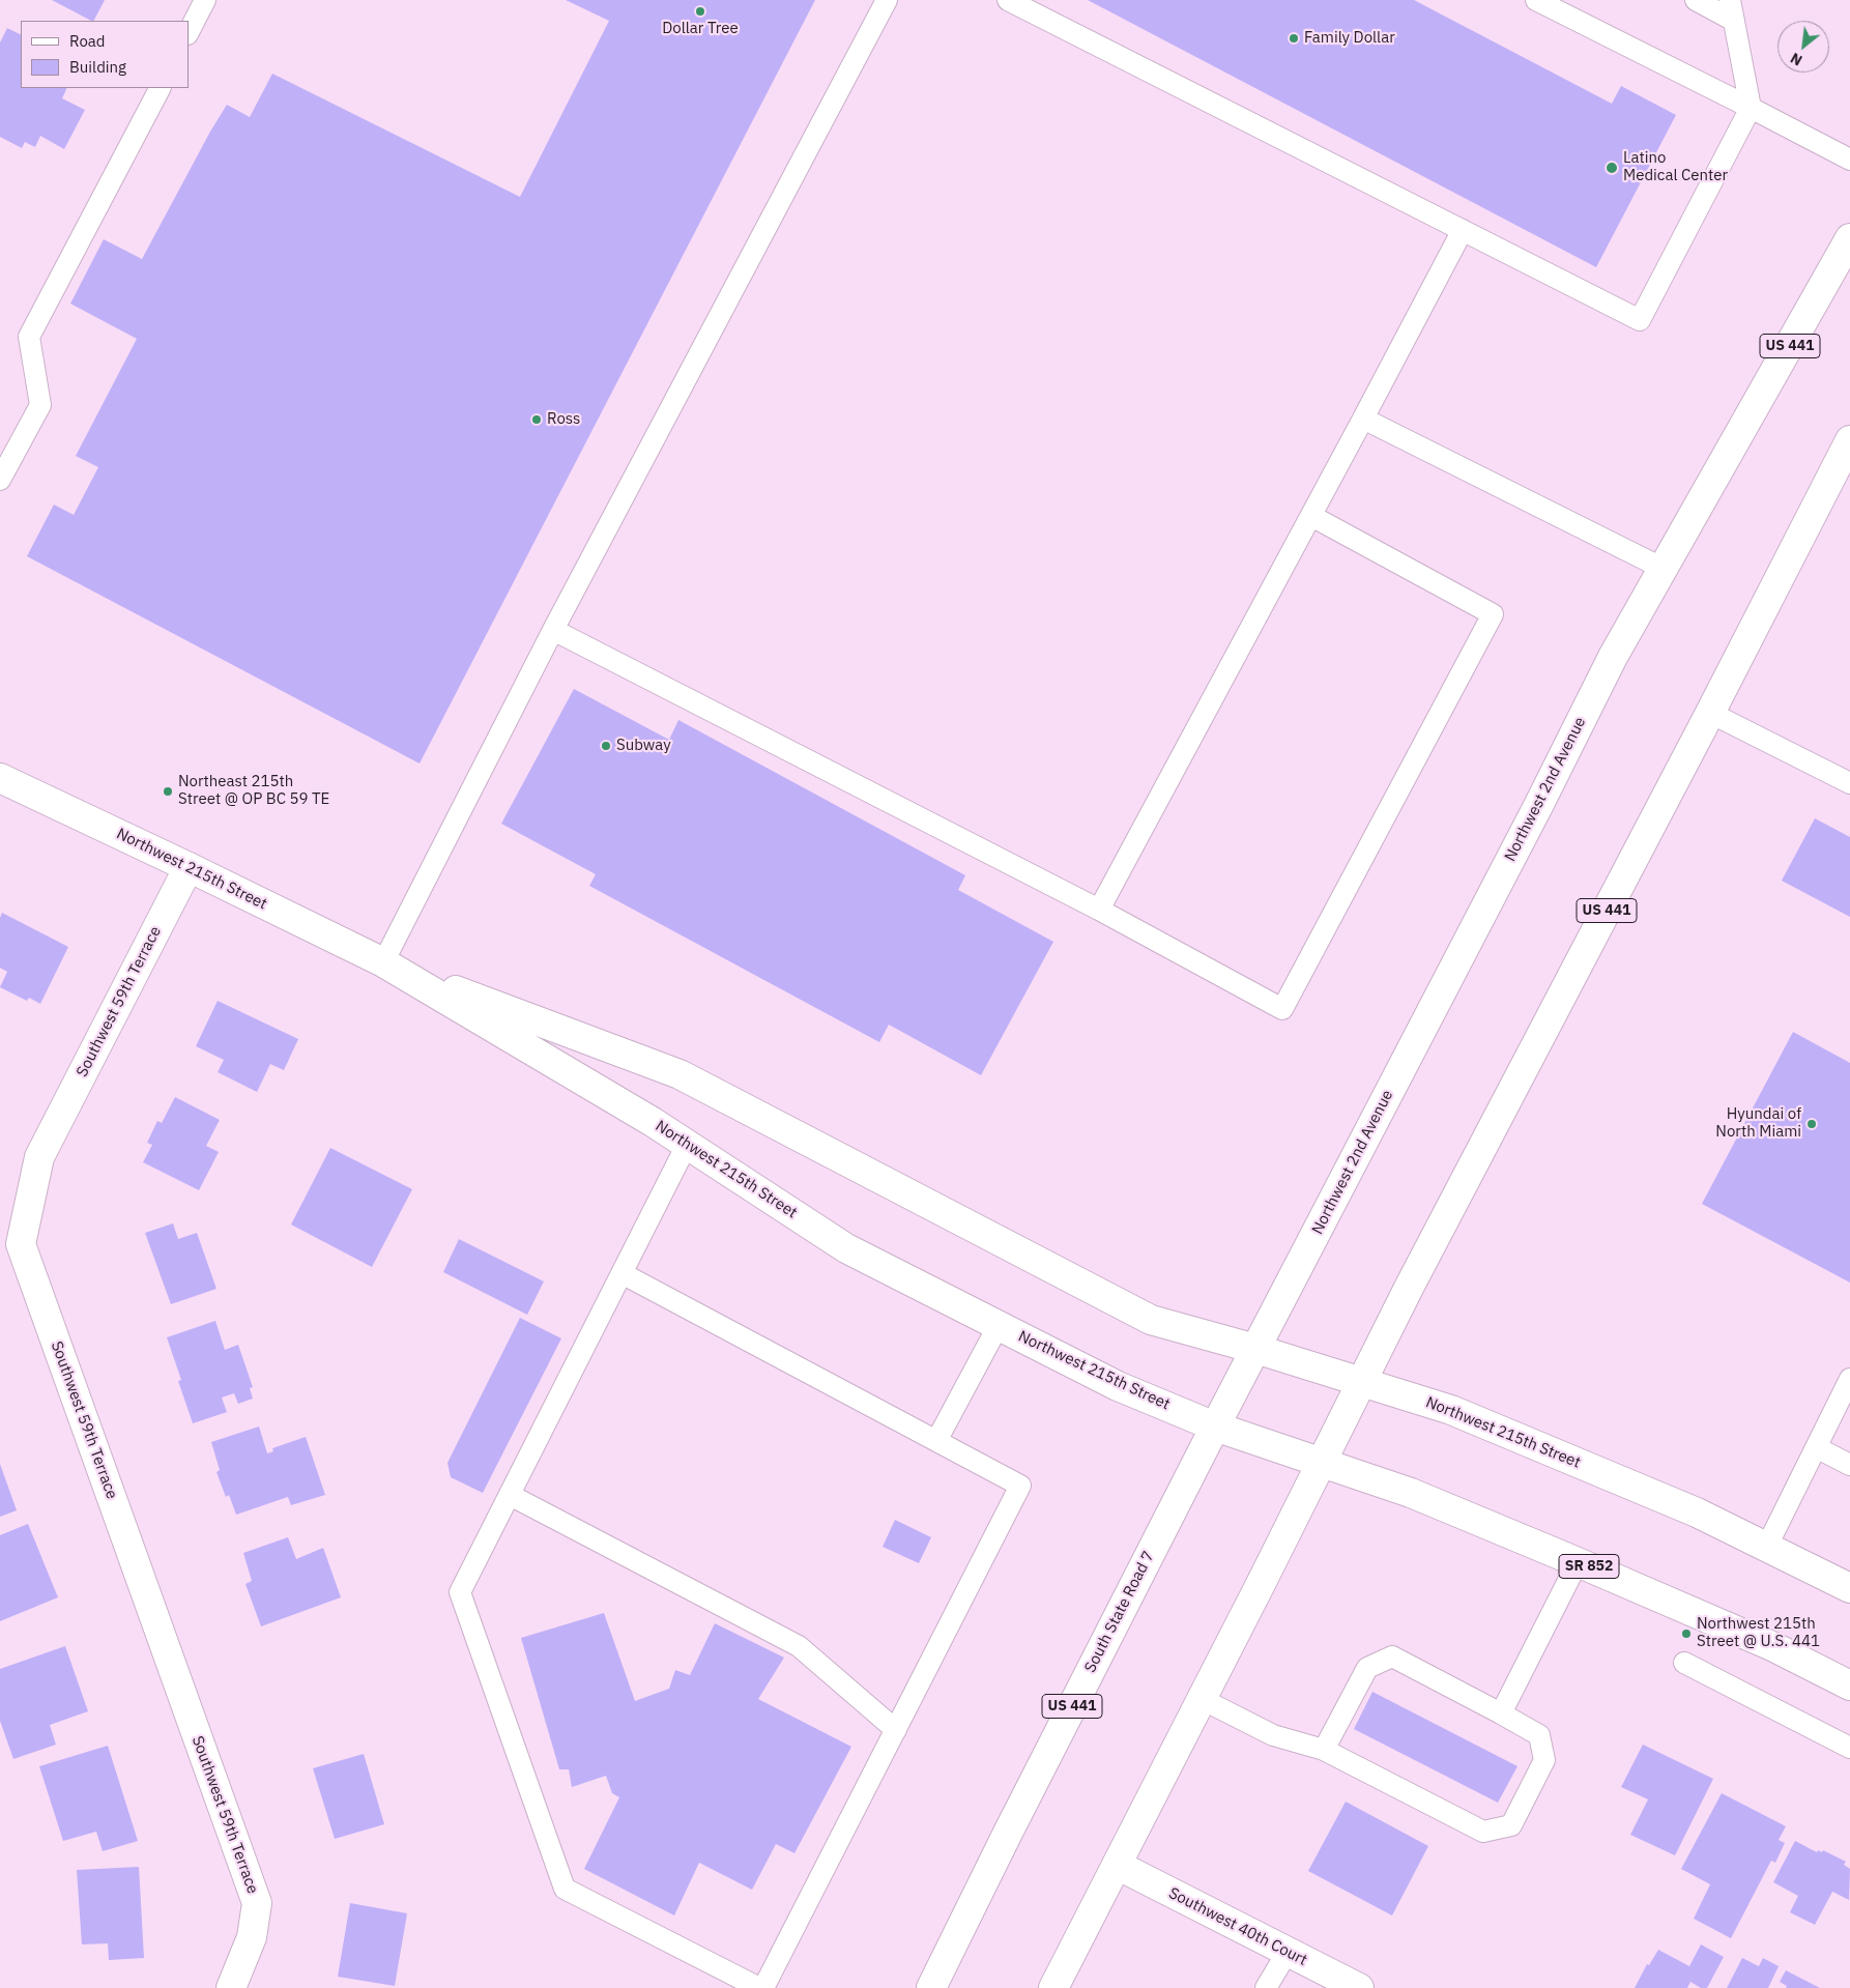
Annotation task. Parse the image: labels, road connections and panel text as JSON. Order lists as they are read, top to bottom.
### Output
{
  "streets": {
    "main road": [
      "US 441",
      "Northwest 2nd Avenue",
      "Northwest 215th Street",
      "Southwest 59th Terrace",
      "SR 852",
      "South State Road 7",
      "Southwest 40th Court"
    ]
  },
  "crossings": [
    ["US 441", "Northwest 215th Street"],
    ["US 441", "Southwest 40th Court"],
    ["Northwest 2nd Avenue", "Northwest 215th Street"],
    ["Northwest 2nd Avenue", "South State Road 7"],
    ["Northwest 215th Street", "Southwest 59th Terrace"],
    ["Northwest 215th Street", "South State Road 7"]
  ],
  "places": [
    "Dollar Tree",
    "Family Dollar",
    "Latino Medical Center",
    "Ross",
    "Subway",
    "Northeast 215th Street @ OP BC 59 TE",
    "Hyundai of North Miami",
    "Northwest 215th Street @ U.S. 441"
  ],
  "legend": ["Road", "Building"],
  "north": "bottom left"
}
